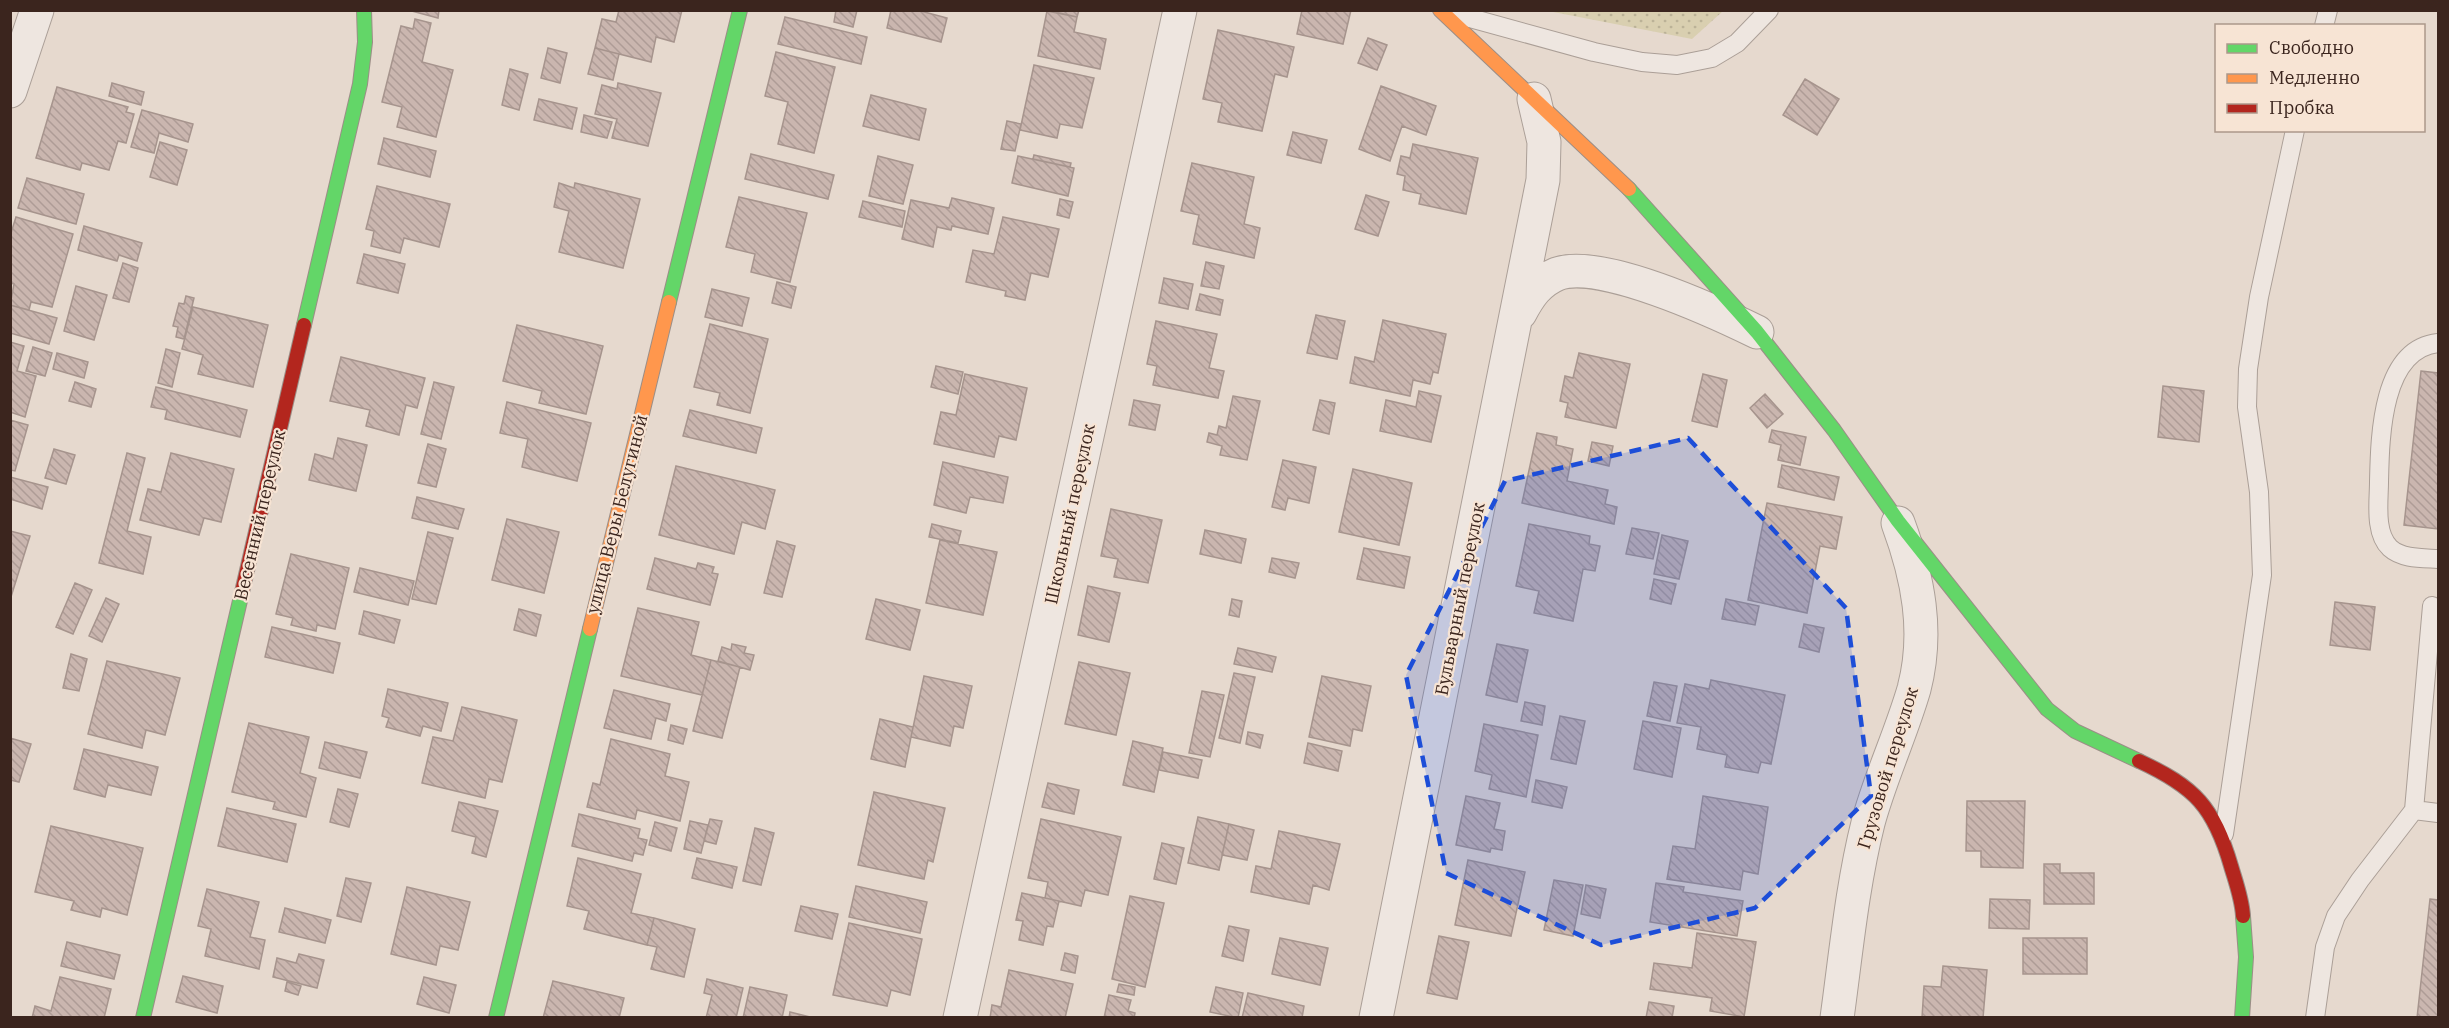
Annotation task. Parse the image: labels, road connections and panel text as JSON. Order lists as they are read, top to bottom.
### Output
{
  "streets": {
    "street": [
      "улица Веры Белугиной",
      "Школьный переулок",
      "Весенний переулок",
      "Бульварный переулок",
      "Грузовой переулок"
    ]
  },
  "legend": ["Свободно", "Медленно", "Пробка"]
}
